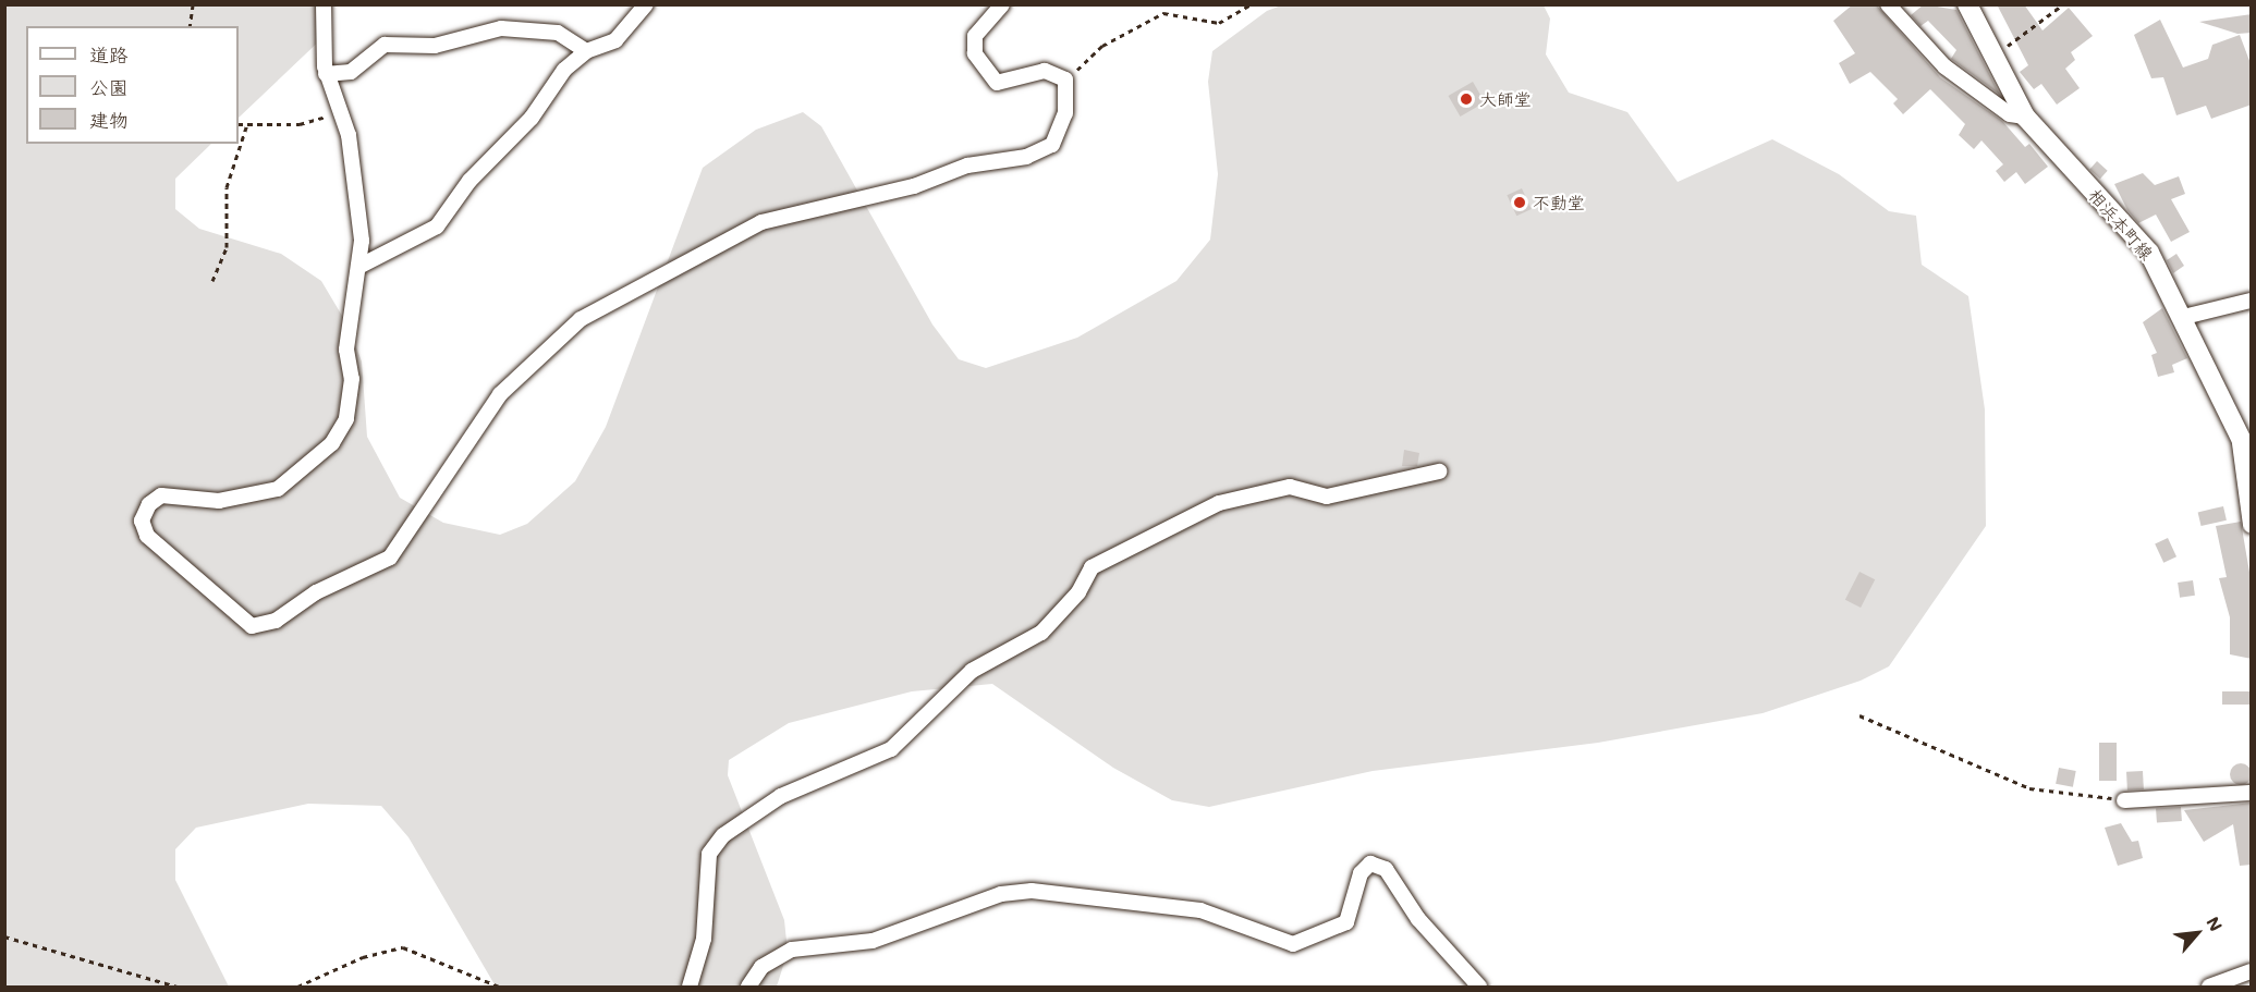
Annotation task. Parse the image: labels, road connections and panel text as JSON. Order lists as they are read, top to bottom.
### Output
{
  "streets": {
    "main road": ["相浜本町線"]
  },
  "places": ["大師堂", "不動堂"],
  "legend": ["道路", "公園", "建物"],
  "north": "top right"
}
